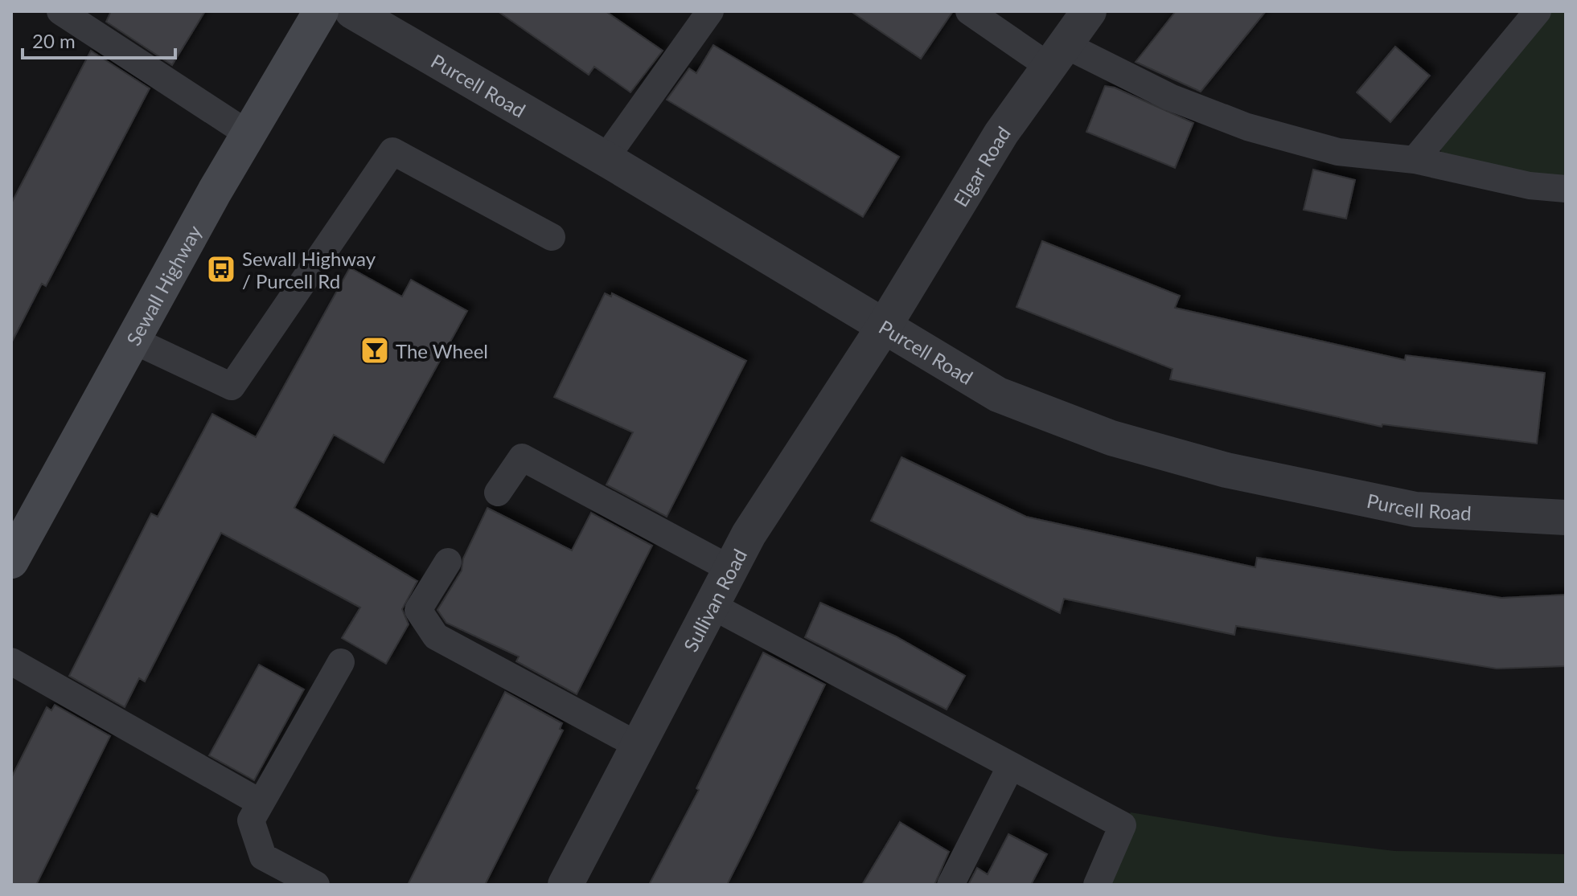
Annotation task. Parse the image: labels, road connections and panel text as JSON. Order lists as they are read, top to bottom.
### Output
{
  "streets": {
    "street": [
      "Purcell Road",
      "Elgar Road",
      "Sewall Highway",
      "Sullivan Road"
    ]
  },
  "crossings": [
    ["Purcell Road", "Elgar Road"],
    ["Purcell Road", "Sullivan Road"],
    ["Elgar Road", "Sullivan Road"]
  ],
  "places": {
    "bus stop": ["Sewall Highway / Purcell Rd"],
    "bar": ["The Wheel"]
  },
  "scale_bar": "20 m"
}
